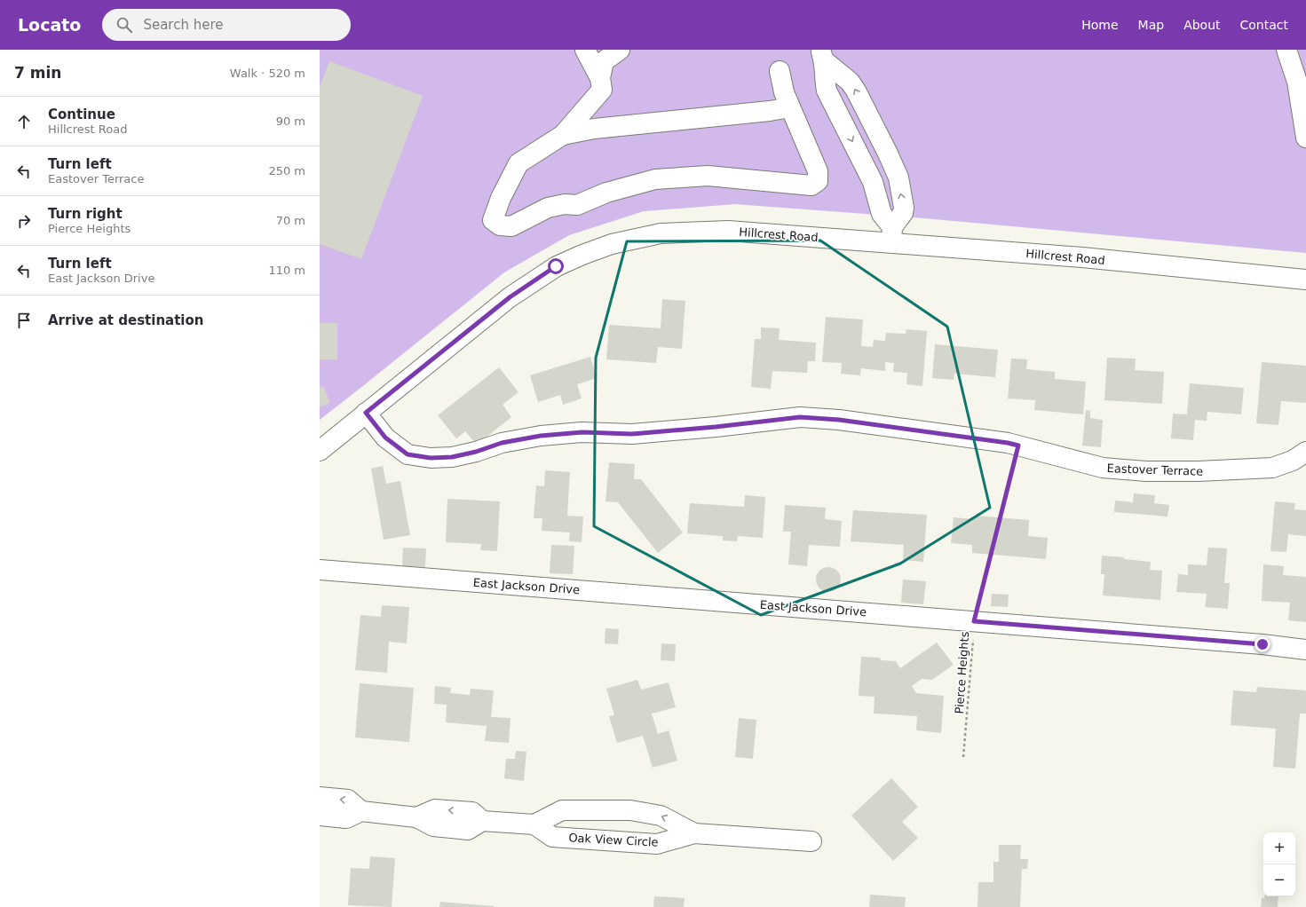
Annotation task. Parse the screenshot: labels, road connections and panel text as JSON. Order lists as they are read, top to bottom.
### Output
{
  "streets": {
    "street": [
      "Hillcrest Road",
      "Eastover Terrace",
      "East Jackson Drive",
      "Oak View Circle"
    ],
    "path": ["Pierce Heights"]
  },
  "crossings": [
    ["Hillcrest Road", "Eastover Terrace"],
    ["Eastover Terrace", "Pierce Heights"],
    ["East Jackson Drive", "Pierce Heights"]
  ],
  "page": {
    "header": "Locato",
    "search": "Search here",
    "nav": [
      "Home",
      "Map",
      "About",
      "Contact"
    ],
    "heading": ["7 min", "Walk · 520 m"],
    "list": [
      ["Continue", "Hillcrest Road", "90 m"],
      ["Turn left", "Eastover Terrace", "250 m"],
      ["Turn right", "Pierce Heights", "70 m"],
      ["Turn left", "East Jackson Drive", "110 m"],
      "Arrive at destination"
    ],
    "map_buttons": ["+", "−"]
  }
}
